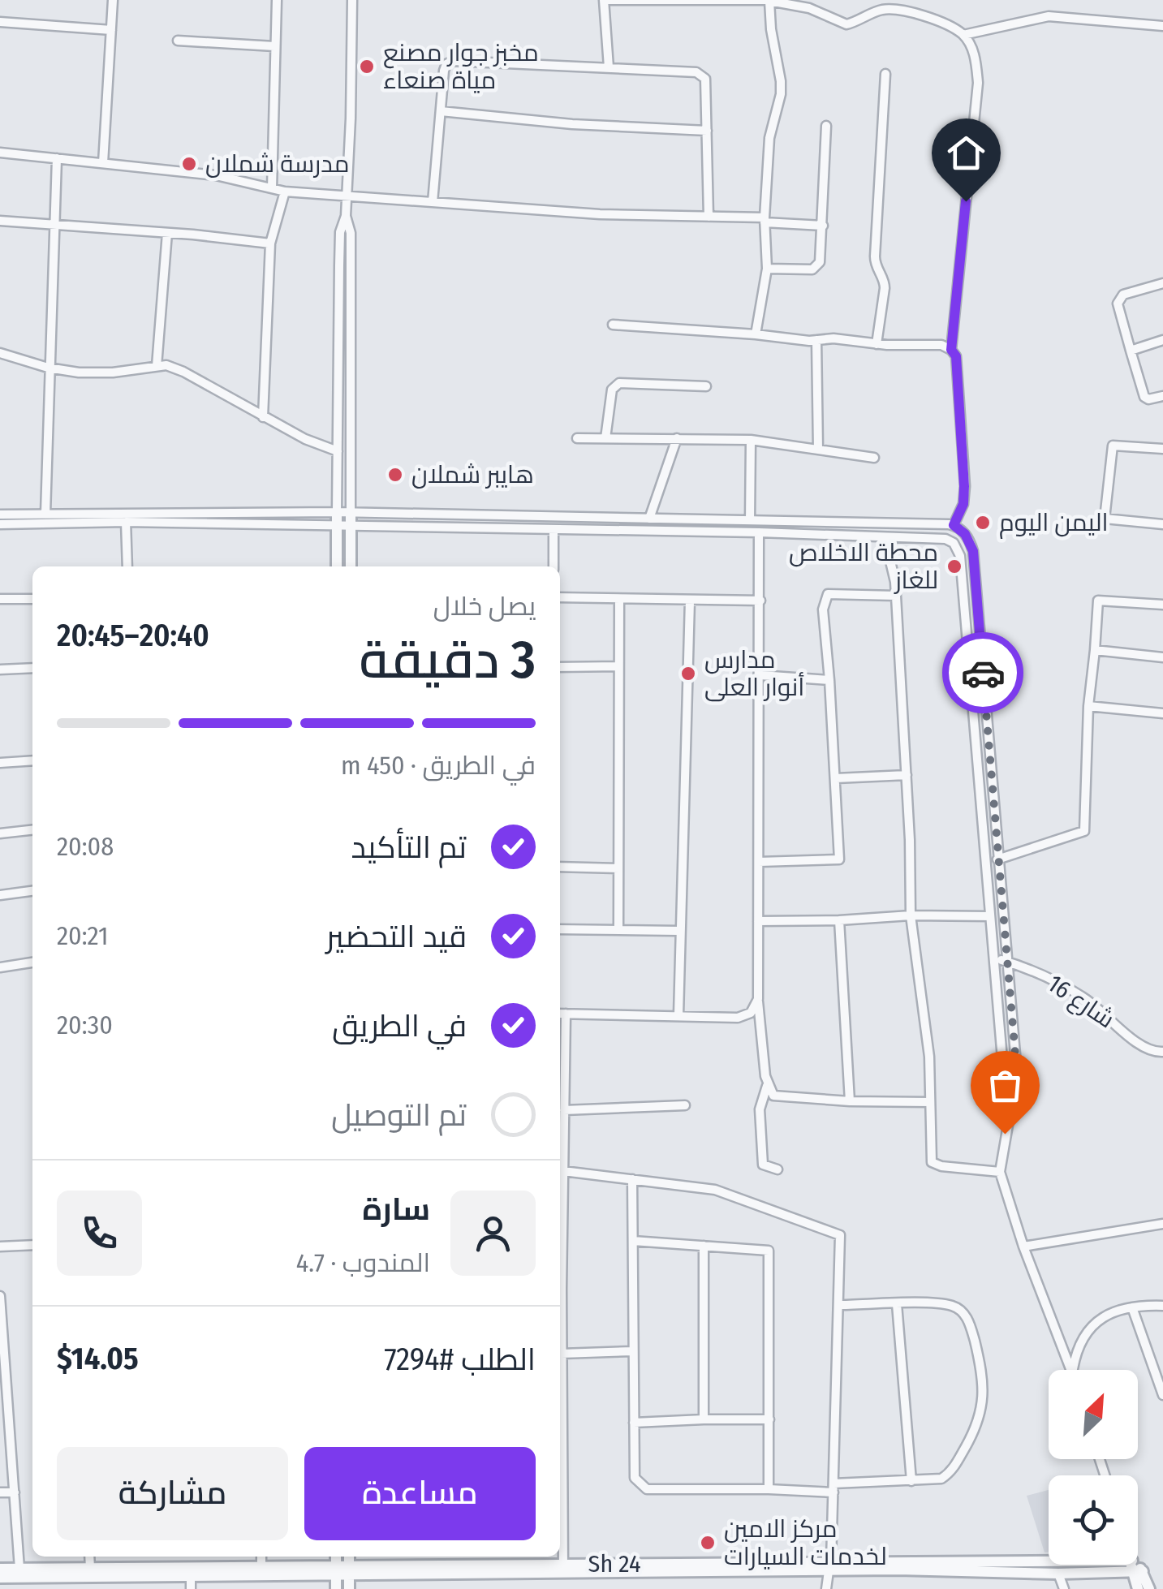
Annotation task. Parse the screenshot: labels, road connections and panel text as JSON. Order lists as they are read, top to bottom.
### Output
{
  "streets": {
    "street": ["شارع 16", "Sh 24"]
  },
  "places": [
    "مخبز جوار مصنع مياة صنعاء",
    "مدرسة شملان",
    "هايبر شملان",
    "اليمن اليوم",
    "محطة الاخلاص للغاز",
    "مدارس أنوار العلى",
    "مركز الامين لخدمات السيارات"
  ],
  "north": "top right",
  "page": {
    "heading": ["3 دقيقة", "يصل خلال", "20:40–20:45"],
    "panel": [
      "سارة",
      "المندوب · 4.7",
      "الطلب #7294",
      "$14.05"
    ],
    "bar": "في الطريق · 450 m",
    "list": [
      ["تم التأكيد", "20:08"],
      ["قيد التحضير", "20:21"],
      ["في الطريق", "20:30"],
      "تم التوصيل"
    ],
    "buttons": ["مساعدة", "مشاركة"]
  }
}
